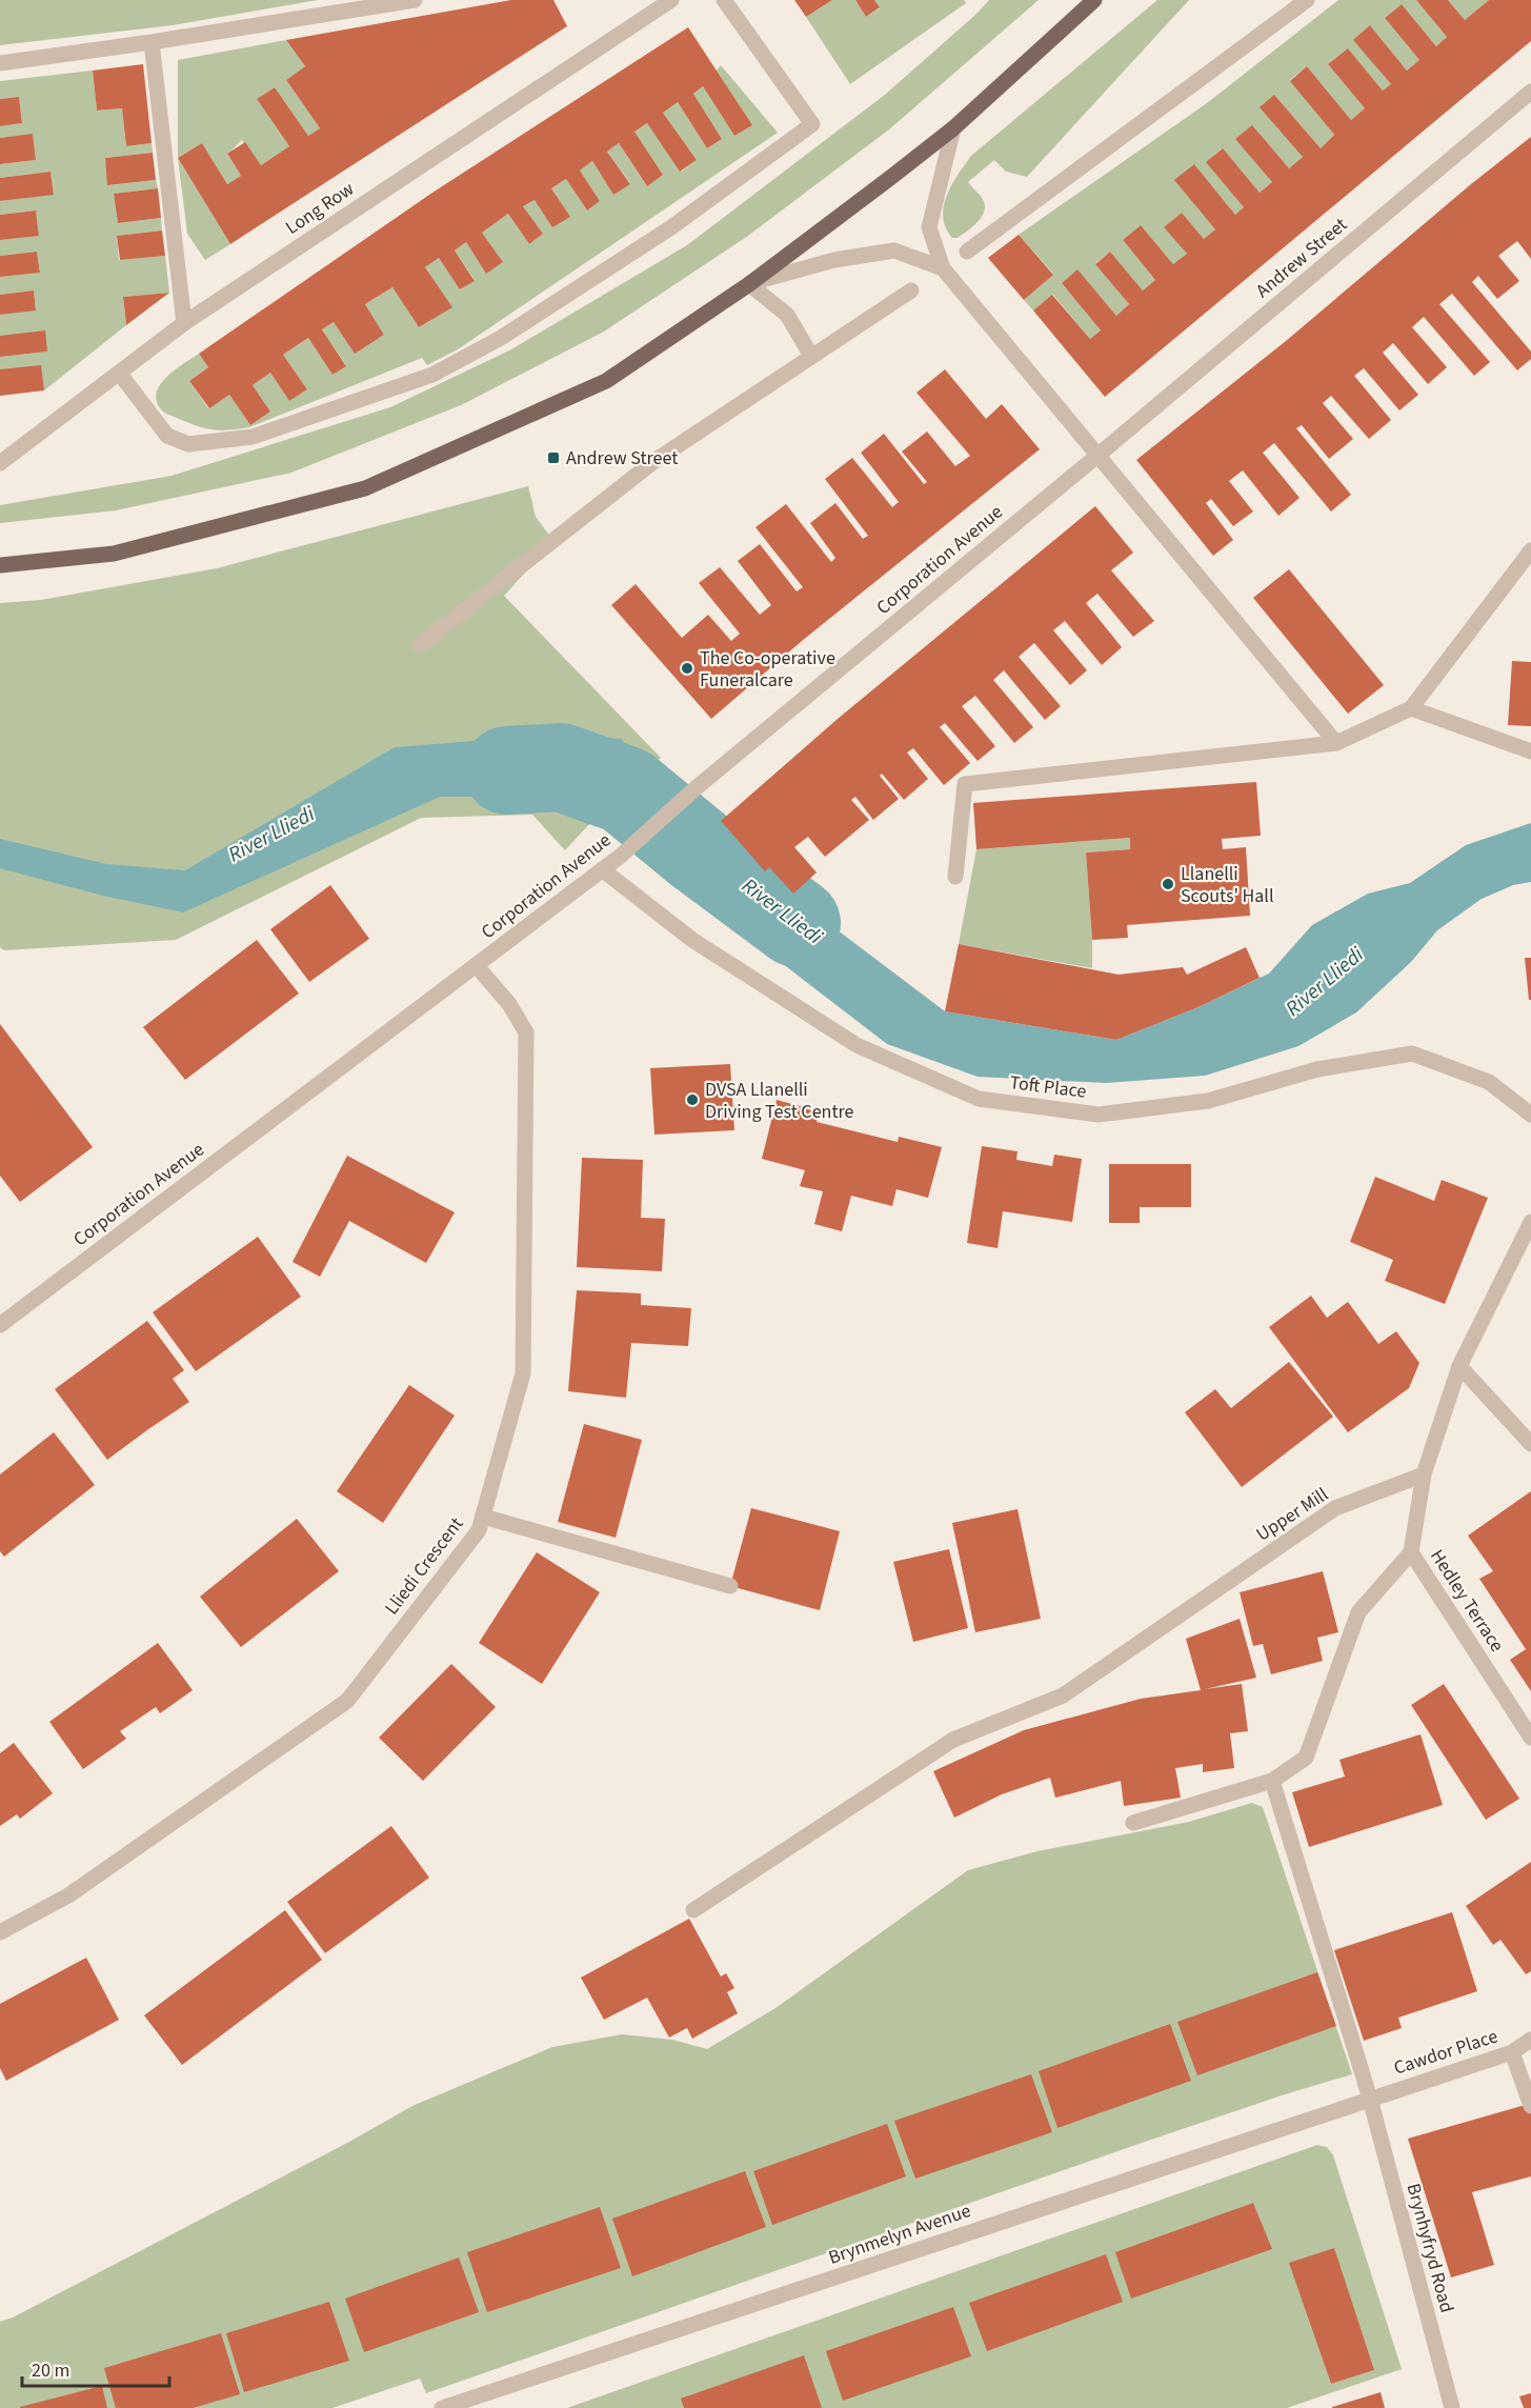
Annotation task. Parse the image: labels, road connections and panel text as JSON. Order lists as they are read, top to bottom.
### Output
{
  "streets": {
    "street": [
      "Long Row",
      "Andrew Street",
      "Corporation Avenue",
      "Toft Place",
      "Upper Mill",
      "Lliedi Crescent",
      "Hedley Terrace",
      "Cawdor Place",
      "Brynmelyn Avenue",
      "Brynhyfryd Road"
    ]
  },
  "crossings": [
    ["Andrew Street", "Corporation Avenue"],
    ["Corporation Avenue", "Toft Place"],
    ["Corporation Avenue", "Lliedi Crescent"],
    ["Upper Mill", "Hedley Terrace"],
    ["Cawdor Place", "Brynmelyn Avenue"],
    ["Cawdor Place", "Brynhyfryd Road"],
    ["Brynmelyn Avenue", "Brynhyfryd Road"]
  ],
  "water": ["River Lliedi"],
  "places": {
    "transit": ["Andrew Street"],
    "other": ["The Co-operative Funeralcare", "Llanelli Scouts' Hall", "DVSA Llanelli Driving Test Centre"]
  },
  "scale_bar": "20 m"
}
